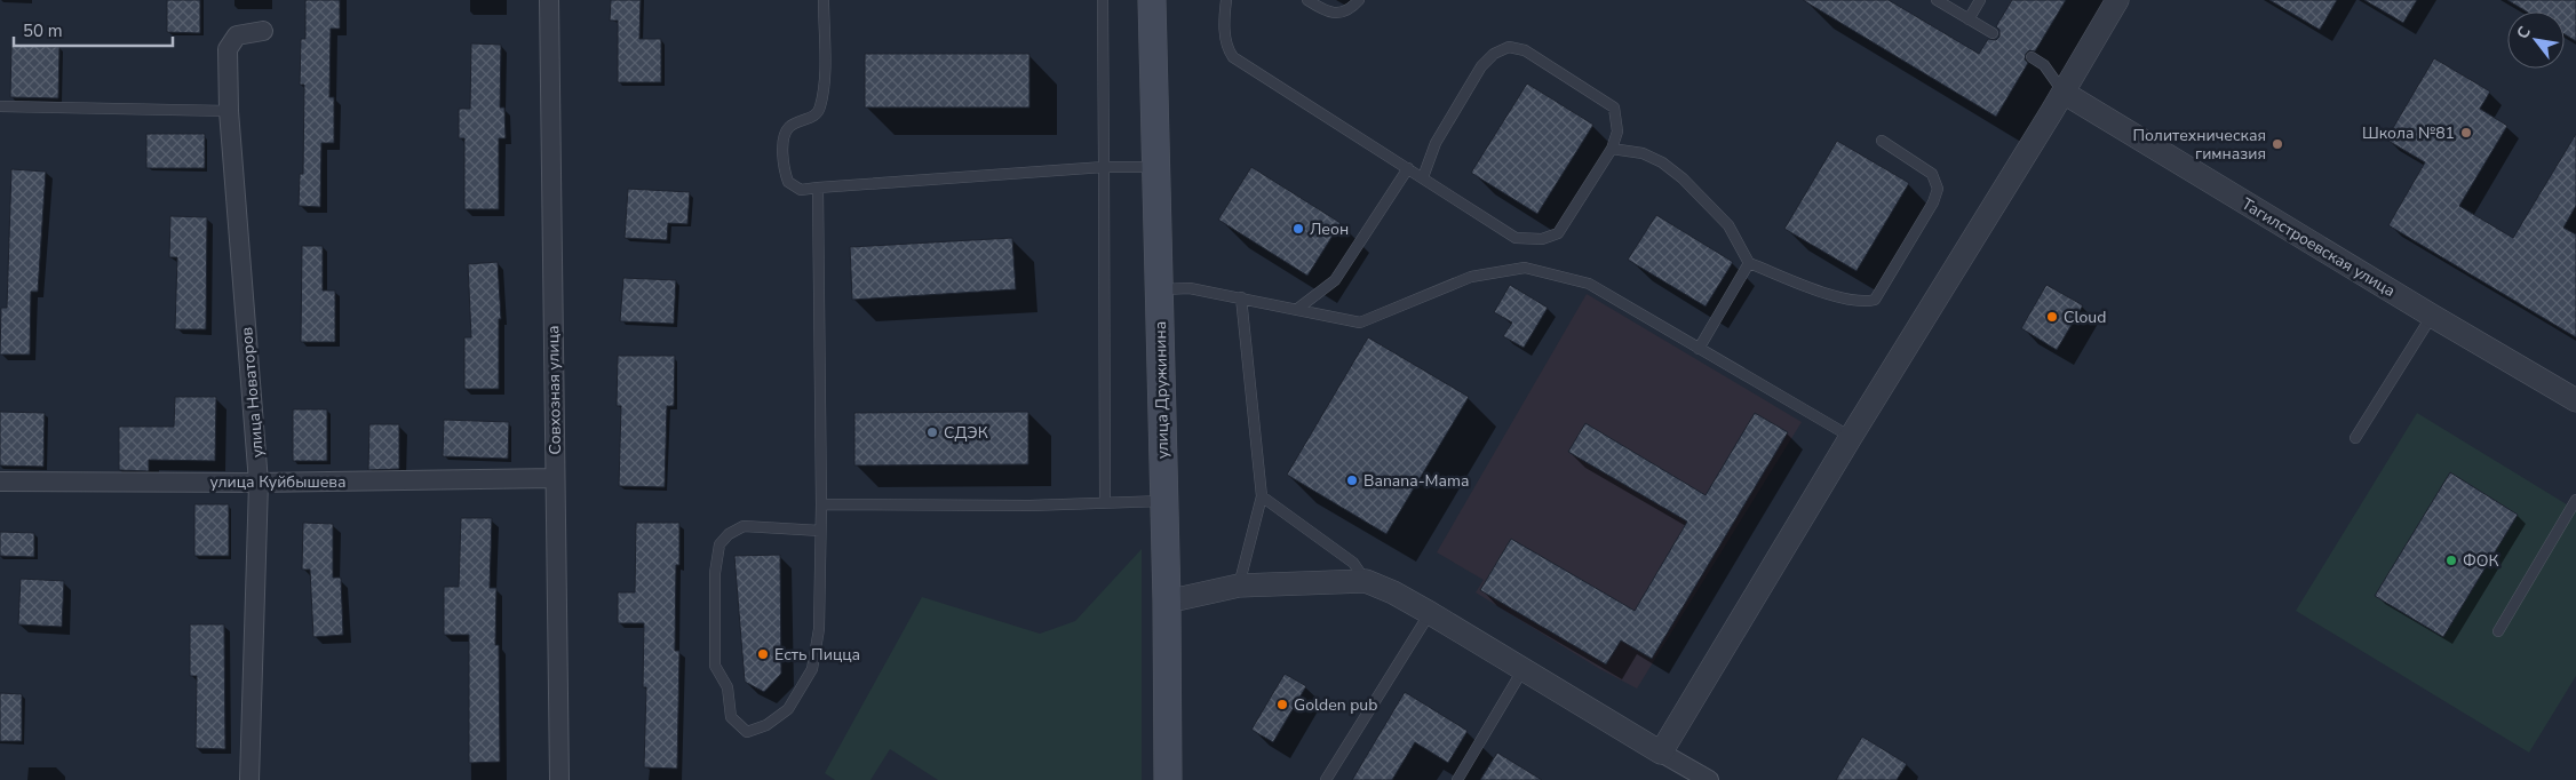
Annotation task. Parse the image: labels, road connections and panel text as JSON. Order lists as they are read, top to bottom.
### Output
{
  "streets": {
    "main road": ["улица Дружинина"],
    "street": [
      "Тагилстроевская улица",
      "Совхозная улица",
      "улица Новаторов",
      "улица Куйбышева"
    ]
  },
  "crossings": [
    ["Совхозная улица", "улица Куйбышева"],
    ["улица Новаторов", "улица Куйбышева"]
  ],
  "places": [
    "Школа №81",
    "Политехническая гимназия",
    "Леон",
    "Cloud",
    "СДЭК",
    "Banana-Mama",
    "ФОК",
    "Есть Пицца",
    "Golden pub"
  ],
  "scale_bar": "50 m",
  "north": "top left"
}
